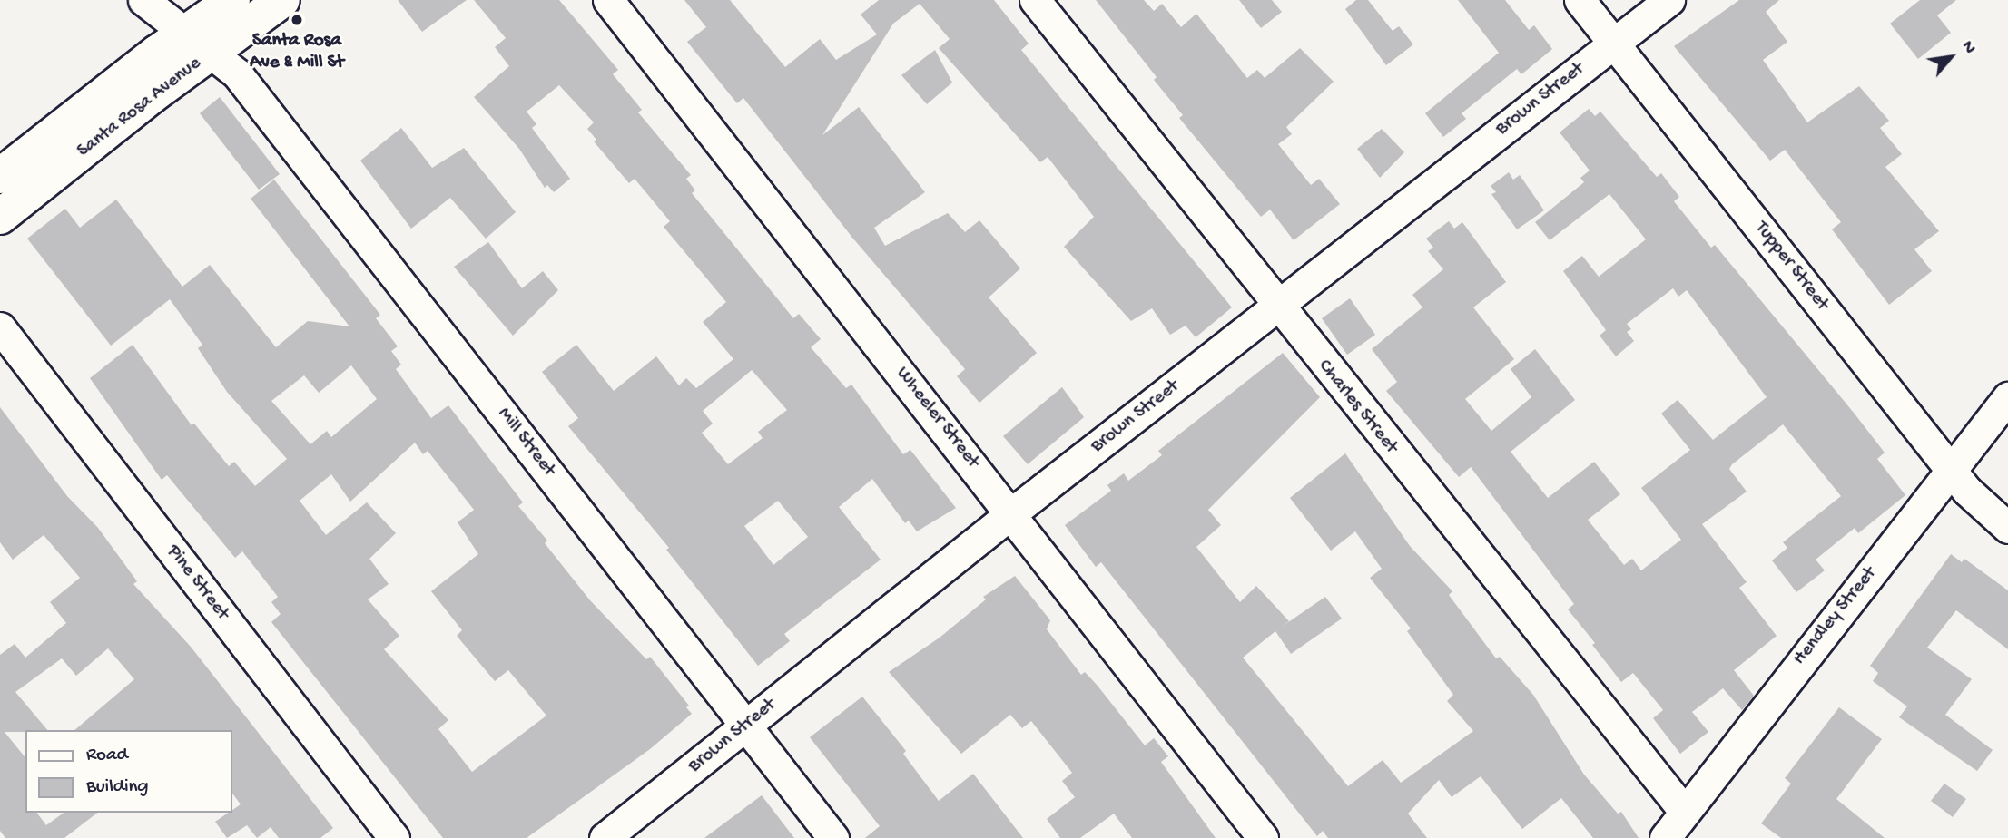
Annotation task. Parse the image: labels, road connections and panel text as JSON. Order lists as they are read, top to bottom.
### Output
{
  "streets": {
    "main road": ["Santa Rosa Avenue"],
    "street": [
      "Brown Street",
      "Tupper Street",
      "Charles Street",
      "Wheeler Street",
      "Mill Street",
      "Pine Street",
      "Hendley Street"
    ]
  },
  "crossings": [
    ["Brown Street", "Tupper Street"],
    ["Brown Street", "Charles Street"],
    ["Brown Street", "Wheeler Street"],
    ["Brown Street", "Mill Street"],
    ["Santa Rosa Avenue", "Mill Street"],
    ["Tupper Street", "Hendley Street"],
    ["Charles Street", "Hendley Street"]
  ],
  "places": ["Santa Rosa Ave & Mill St"],
  "legend": ["Road", "Building"],
  "north": "top right"
}
